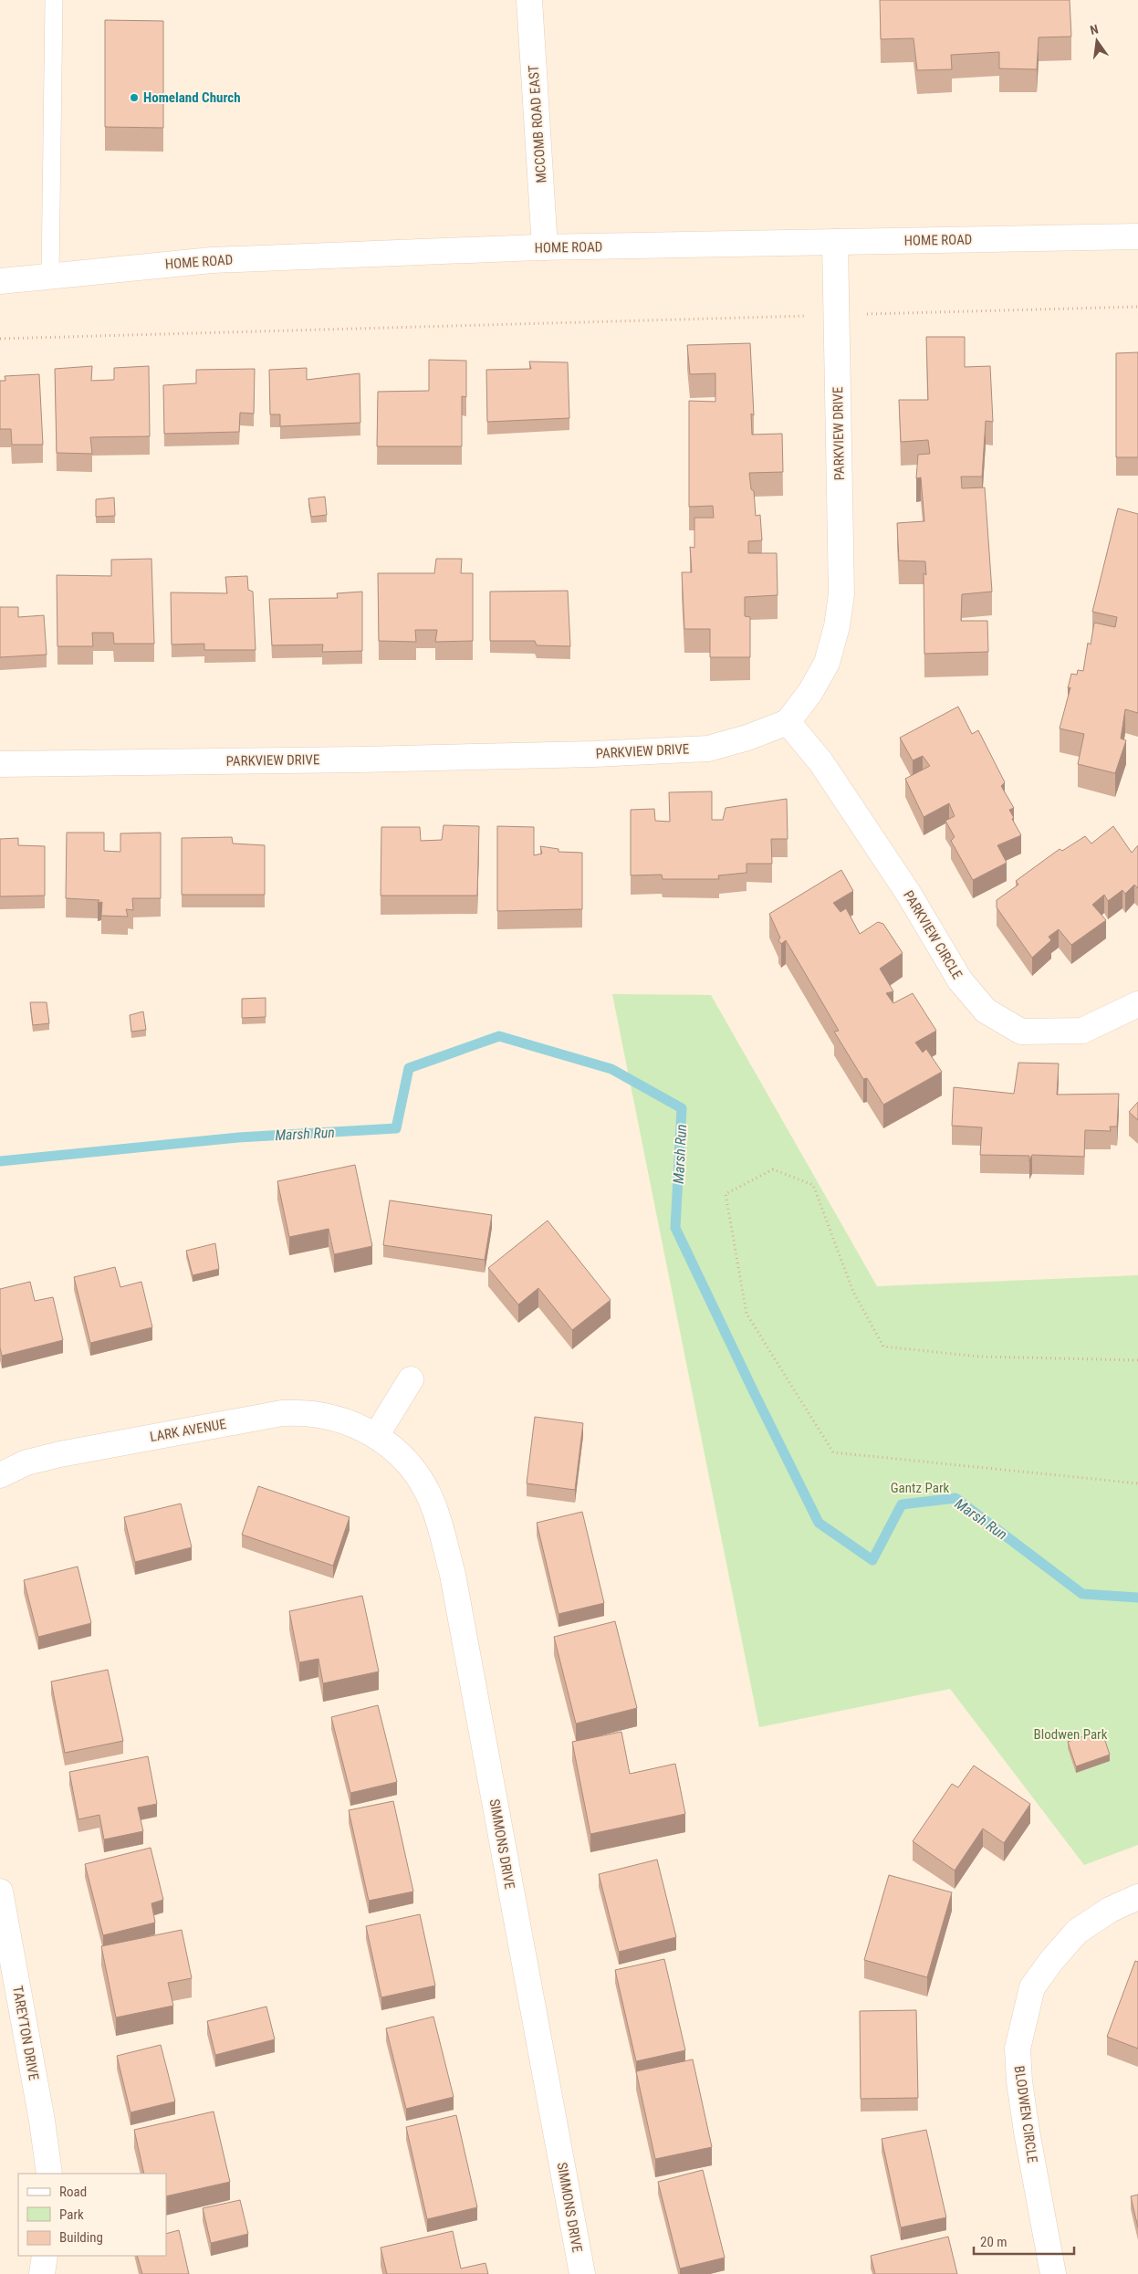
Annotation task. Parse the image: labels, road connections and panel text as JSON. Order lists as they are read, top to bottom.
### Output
{
  "streets": {
    "street": [
      "MCCOMB ROAD EAST",
      "HOME ROAD",
      "PARKVIEW DRIVE",
      "PARKVIEW CIRCLE",
      "LARK AVENUE",
      "SIMMONS DRIVE",
      "TAREYTON DRIVE",
      "BLODWEN CIRCLE"
    ]
  },
  "crossings": [
    ["MCCOMB ROAD EAST", "HOME ROAD"],
    ["HOME ROAD", "PARKVIEW DRIVE"],
    ["PARKVIEW DRIVE", "PARKVIEW CIRCLE"],
    ["LARK AVENUE", "SIMMONS DRIVE"]
  ],
  "water": ["Marsh Run"],
  "parks": ["Gantz Park", "Blodwen Park"],
  "places": ["Homeland Church"],
  "legend": ["Road", "Park", "Building"],
  "scale_bar": "20 m",
  "north": "top"
}
